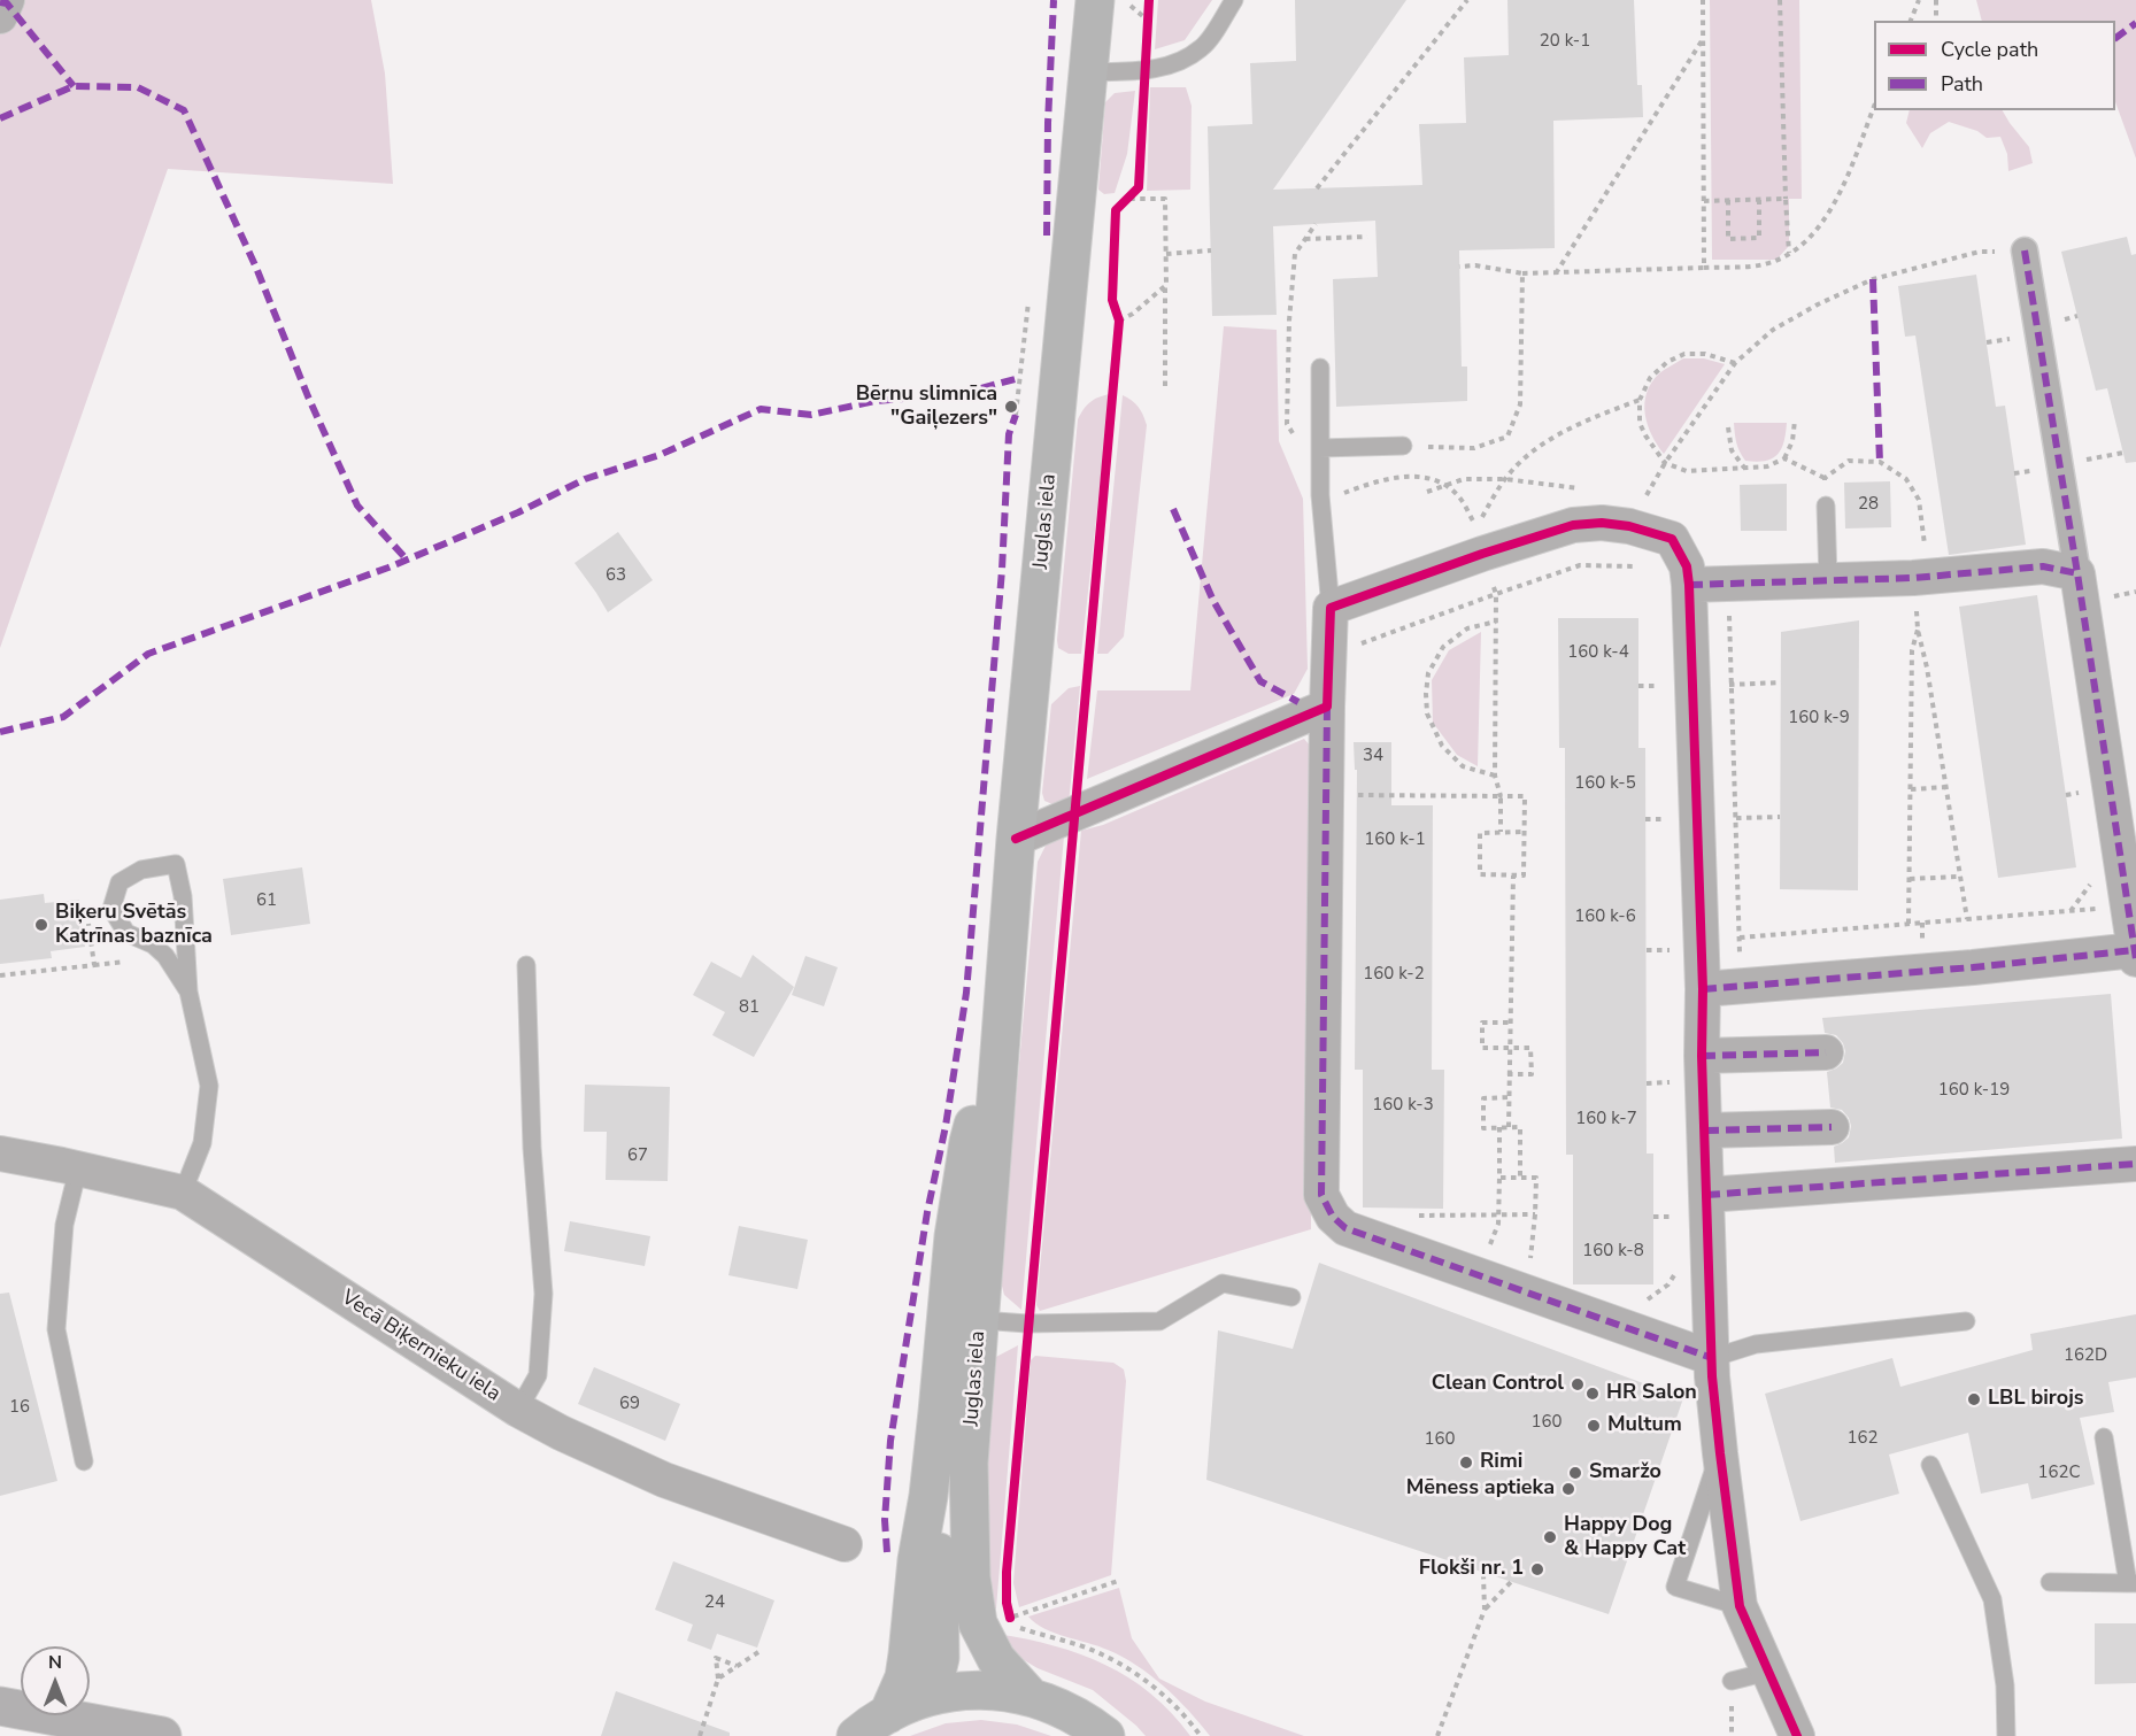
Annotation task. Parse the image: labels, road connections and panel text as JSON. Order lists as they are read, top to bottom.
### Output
{
  "streets": {
    "main road": ["Juglas iela"],
    "street": ["Vecā Biķernieku iela"]
  },
  "places": [
    "Bērnu slimnīca \"Gaiļezers\"",
    "Biķeru Svētās Katrīnas baznīca",
    "Clean Control",
    "HR Salon",
    "LBL birojs",
    "Multum",
    "Rimi",
    "Smaržo",
    "Mēness aptieka",
    "Happy Dog & Happy Cat",
    "Flokši nr. 1"
  ],
  "house_numbers": [
    "20 k-1",
    "28",
    "63",
    "160 k-4",
    "160 k-9",
    "34",
    "160 k-5",
    "160 k-1",
    "61",
    "160 k-6",
    "160 k-2",
    "81",
    "160 k-19",
    "160 k-3",
    "160 k-7",
    "67",
    "160 k-8",
    "162D",
    "69",
    "16",
    "160",
    "162",
    "160",
    "162C",
    "24"
  ],
  "legend": ["Cycle path", "Path"],
  "north": "top"
}
